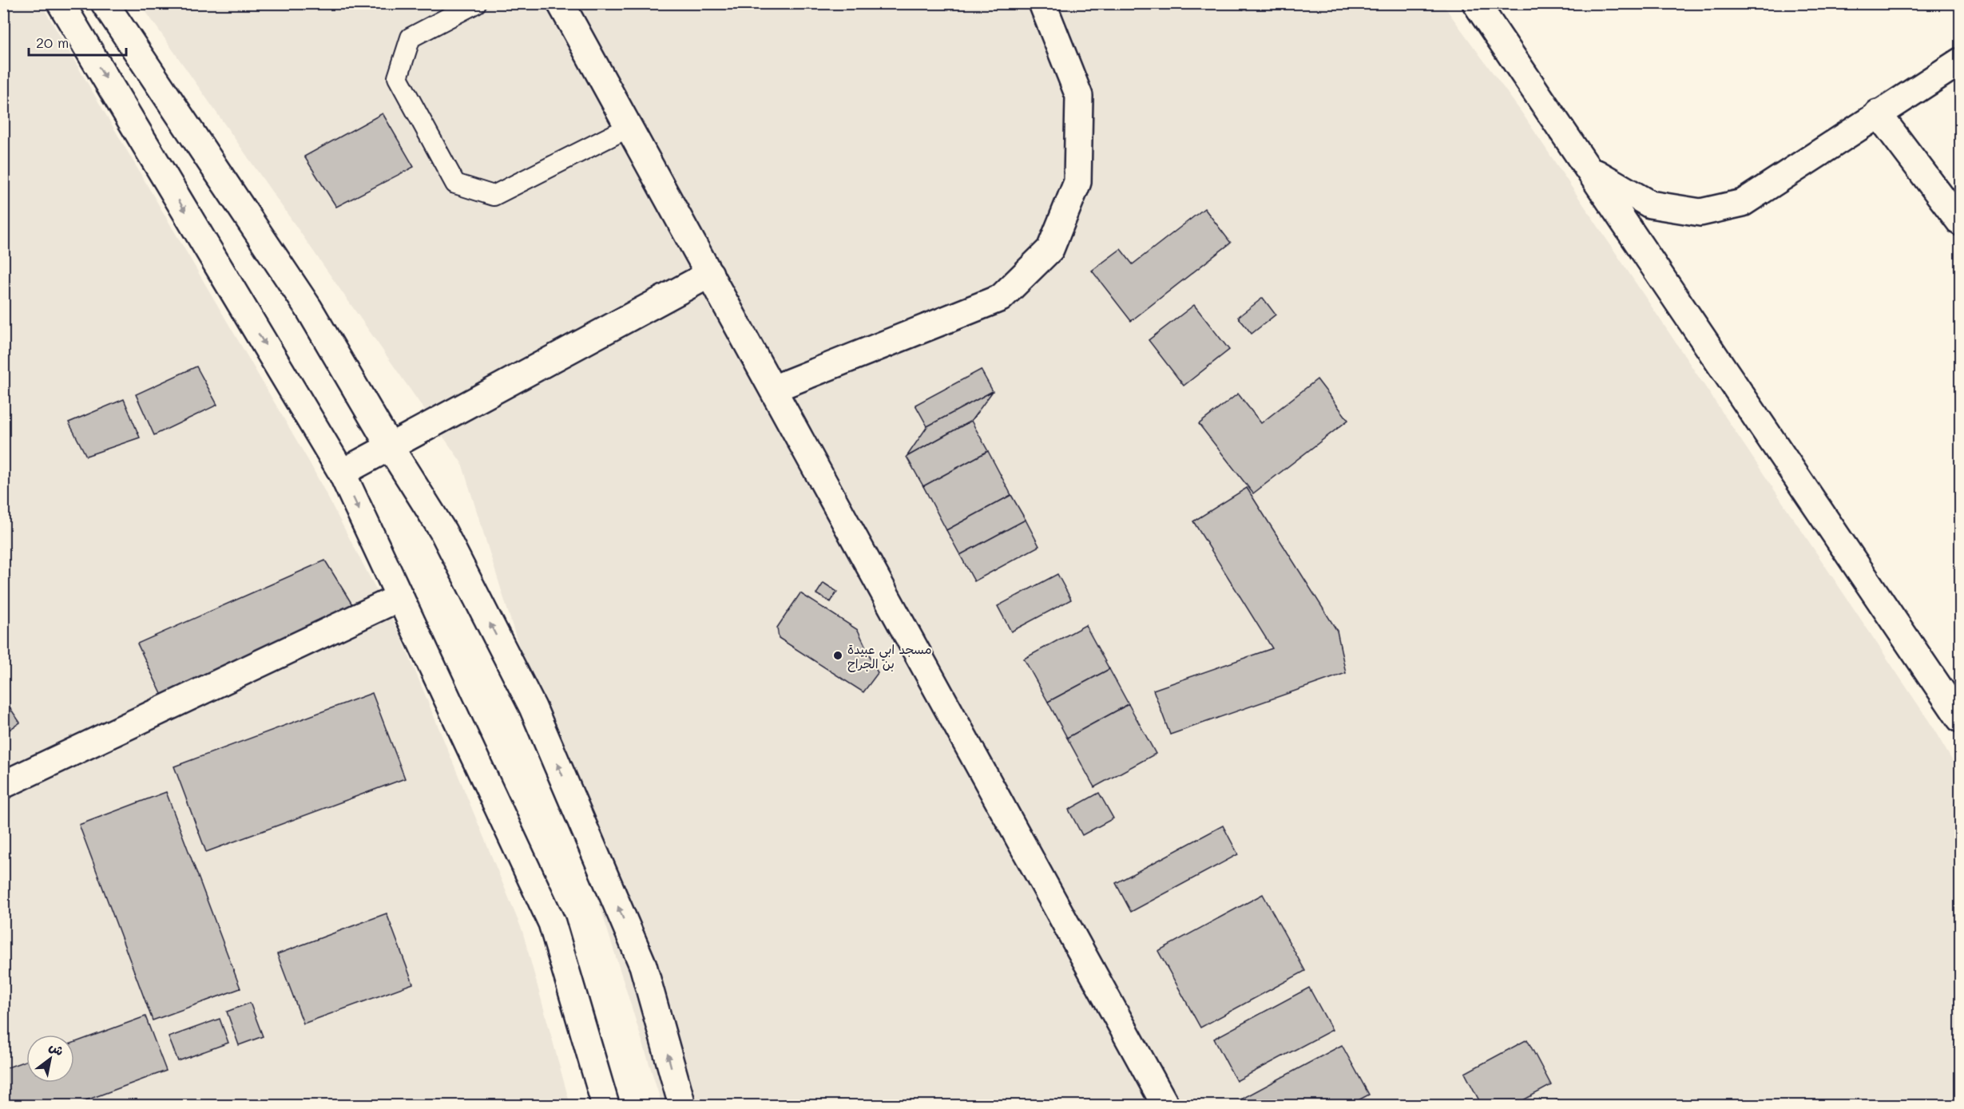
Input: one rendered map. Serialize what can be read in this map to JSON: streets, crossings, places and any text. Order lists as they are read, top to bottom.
{
  "places": ["مسجد ابي عبيدة بن الجراح"],
  "scale_bar": "20 m",
  "north": "top right"
}
